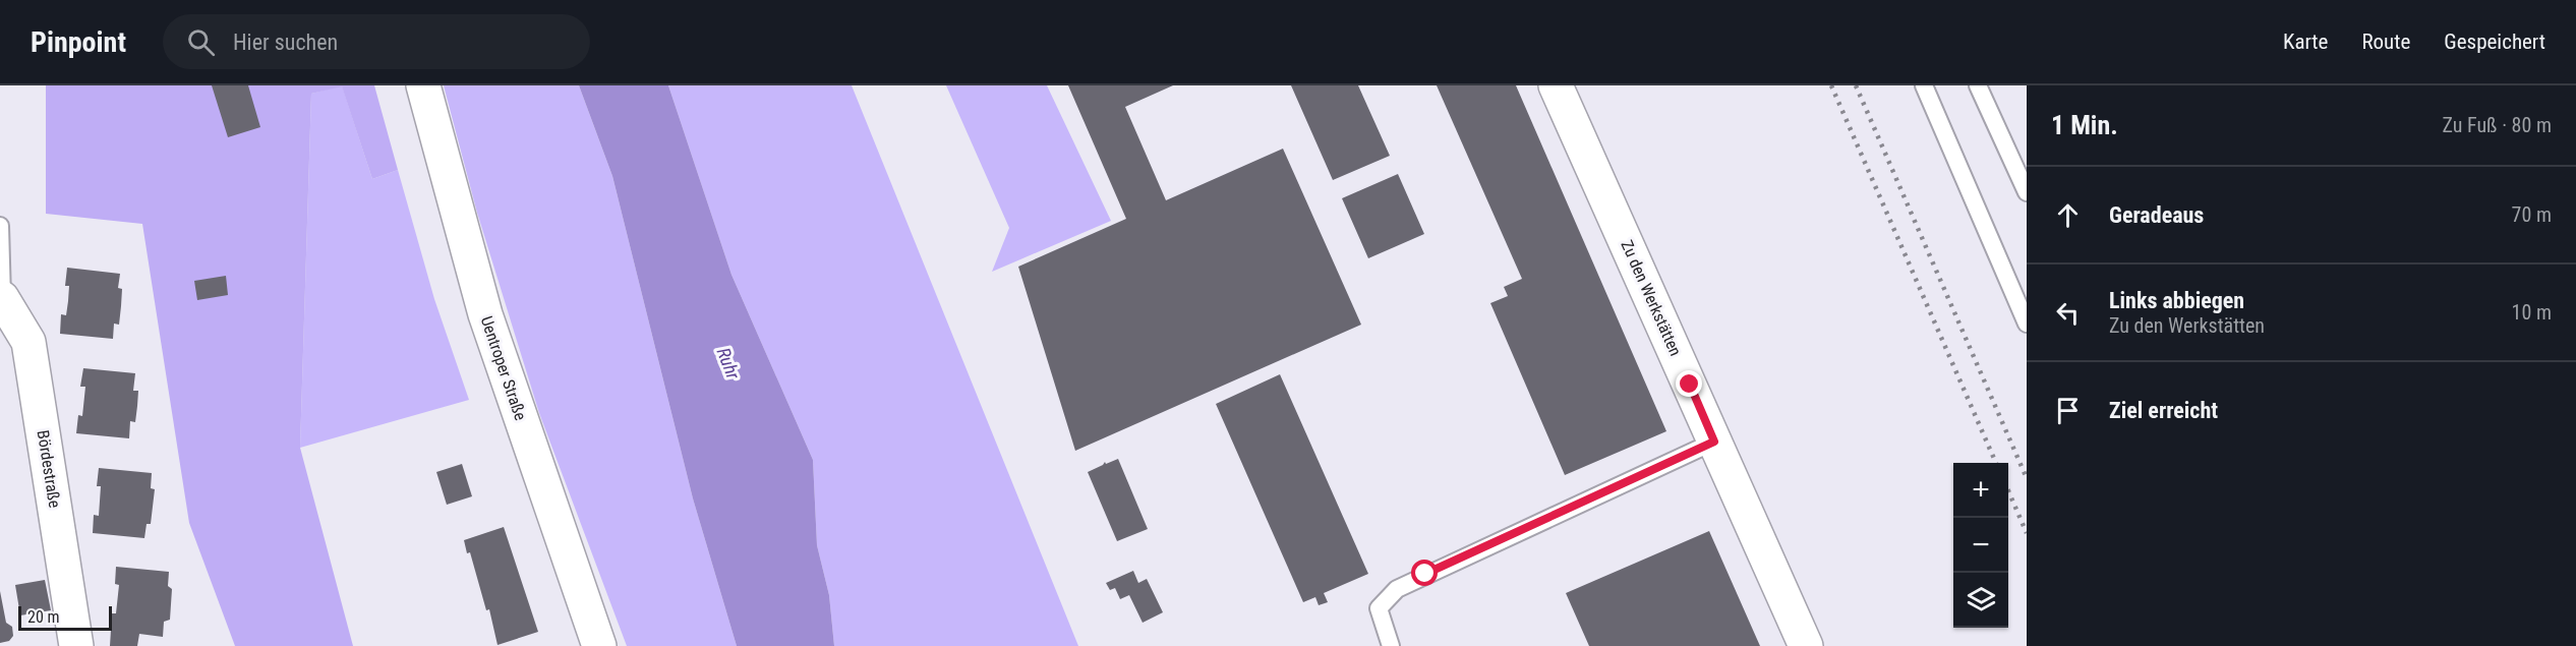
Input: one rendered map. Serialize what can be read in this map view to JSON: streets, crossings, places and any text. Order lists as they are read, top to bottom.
{
  "streets": {
    "street": ["Zu den Werkstätten", "Uentroper Straße", "Bördestraße"]
  },
  "water": ["Ruhr"],
  "scale_bar": "20 m",
  "page": {
    "header": "Pinpoint",
    "search": "Hier suchen",
    "nav": ["Karte", "Route", "Gespeichert"],
    "heading": ["1 Min.", "Zu Fuß · 80 m"],
    "list": [
      ["Geradeaus", "70 m"],
      ["Links abbiegen", "Zu den Werkstätten", "10 m"],
      "Ziel erreicht"
    ],
    "map_buttons": ["+", "−"],
    "scale": "20 m"
  }
}
